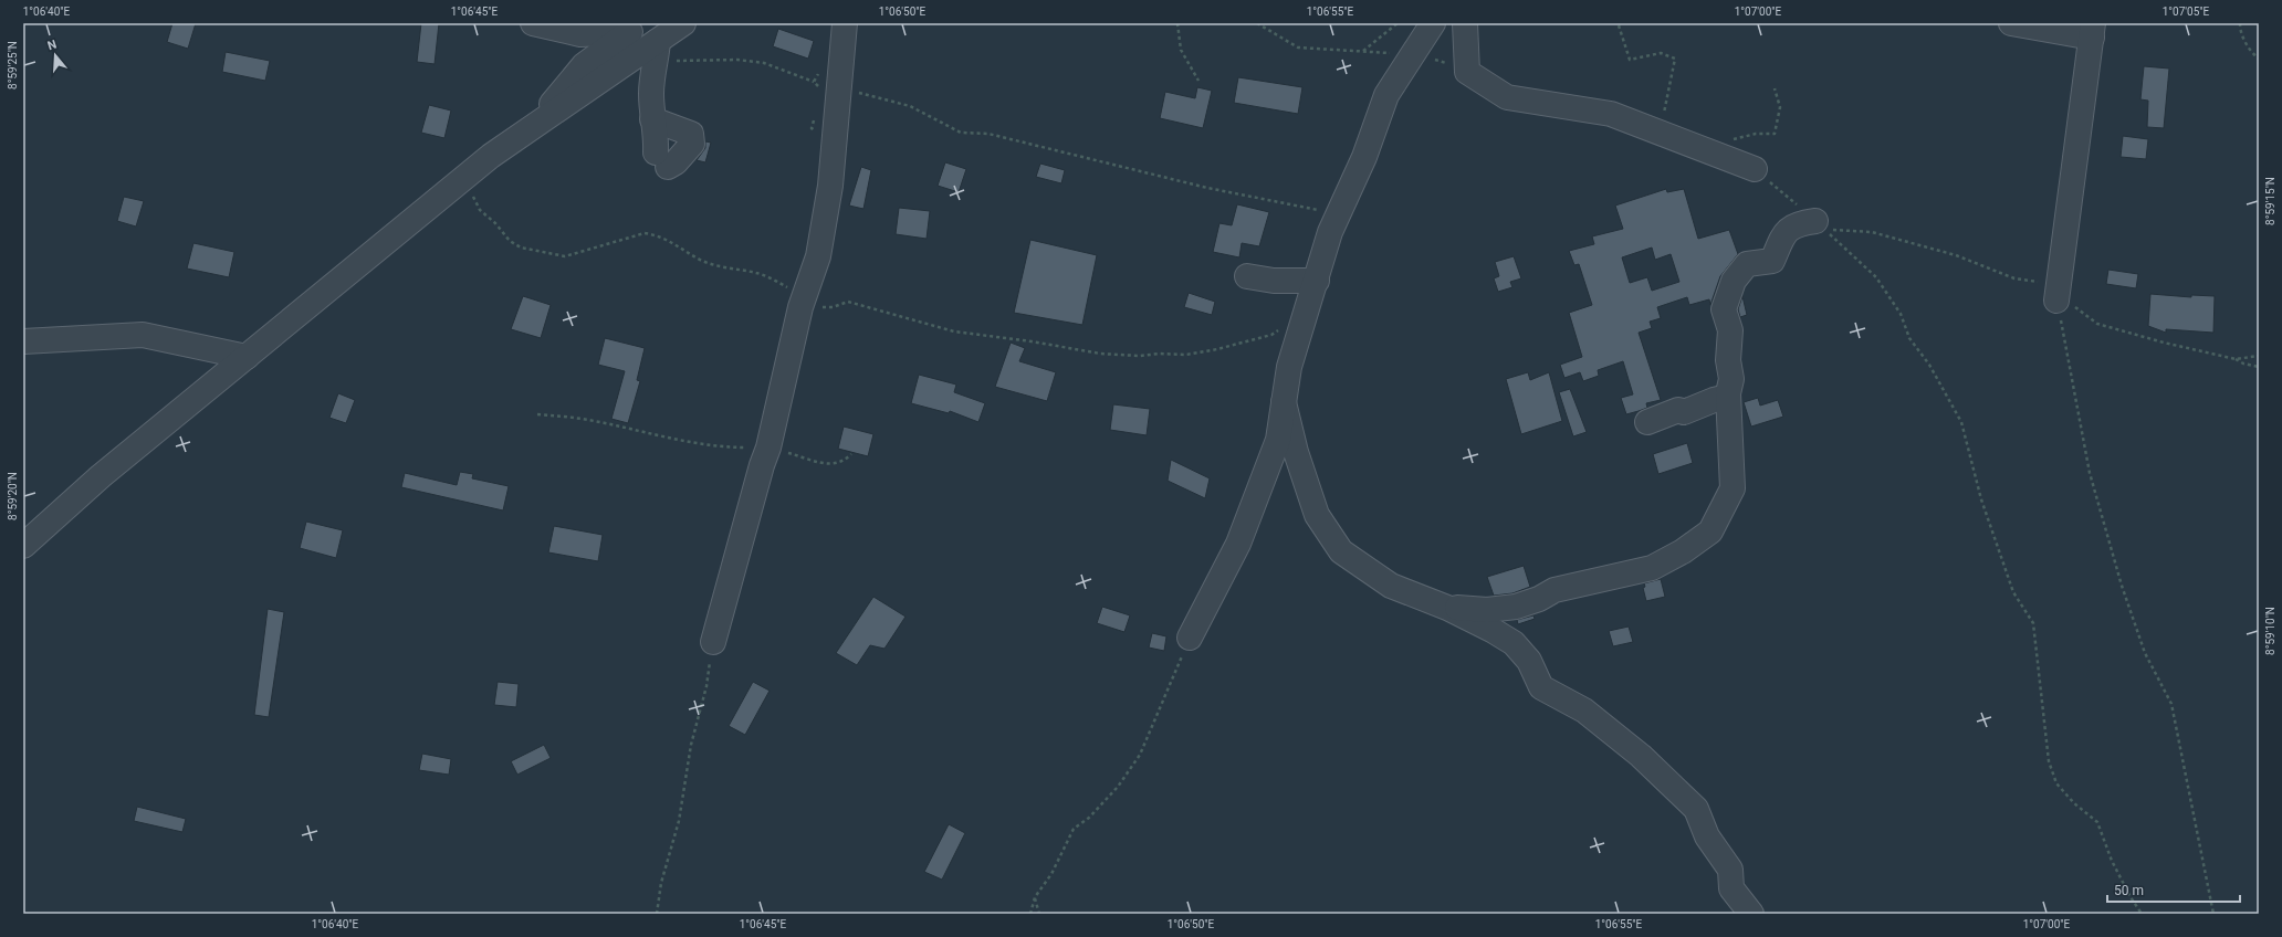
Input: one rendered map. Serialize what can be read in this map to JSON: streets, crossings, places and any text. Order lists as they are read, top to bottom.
{
  "scale_bar": "50 m",
  "north": "top",
  "coordinates": [
    "1°06'40\"E",
    "1°06'45\"E",
    "1°06'50\"E",
    "1°06'55\"E",
    "1°07'00\"E",
    "1°07'05\"E",
    "8°59'25\"N",
    "8°59'15\"N",
    "8°59'20\"N",
    "8°59'10\"N"
  ]
}
